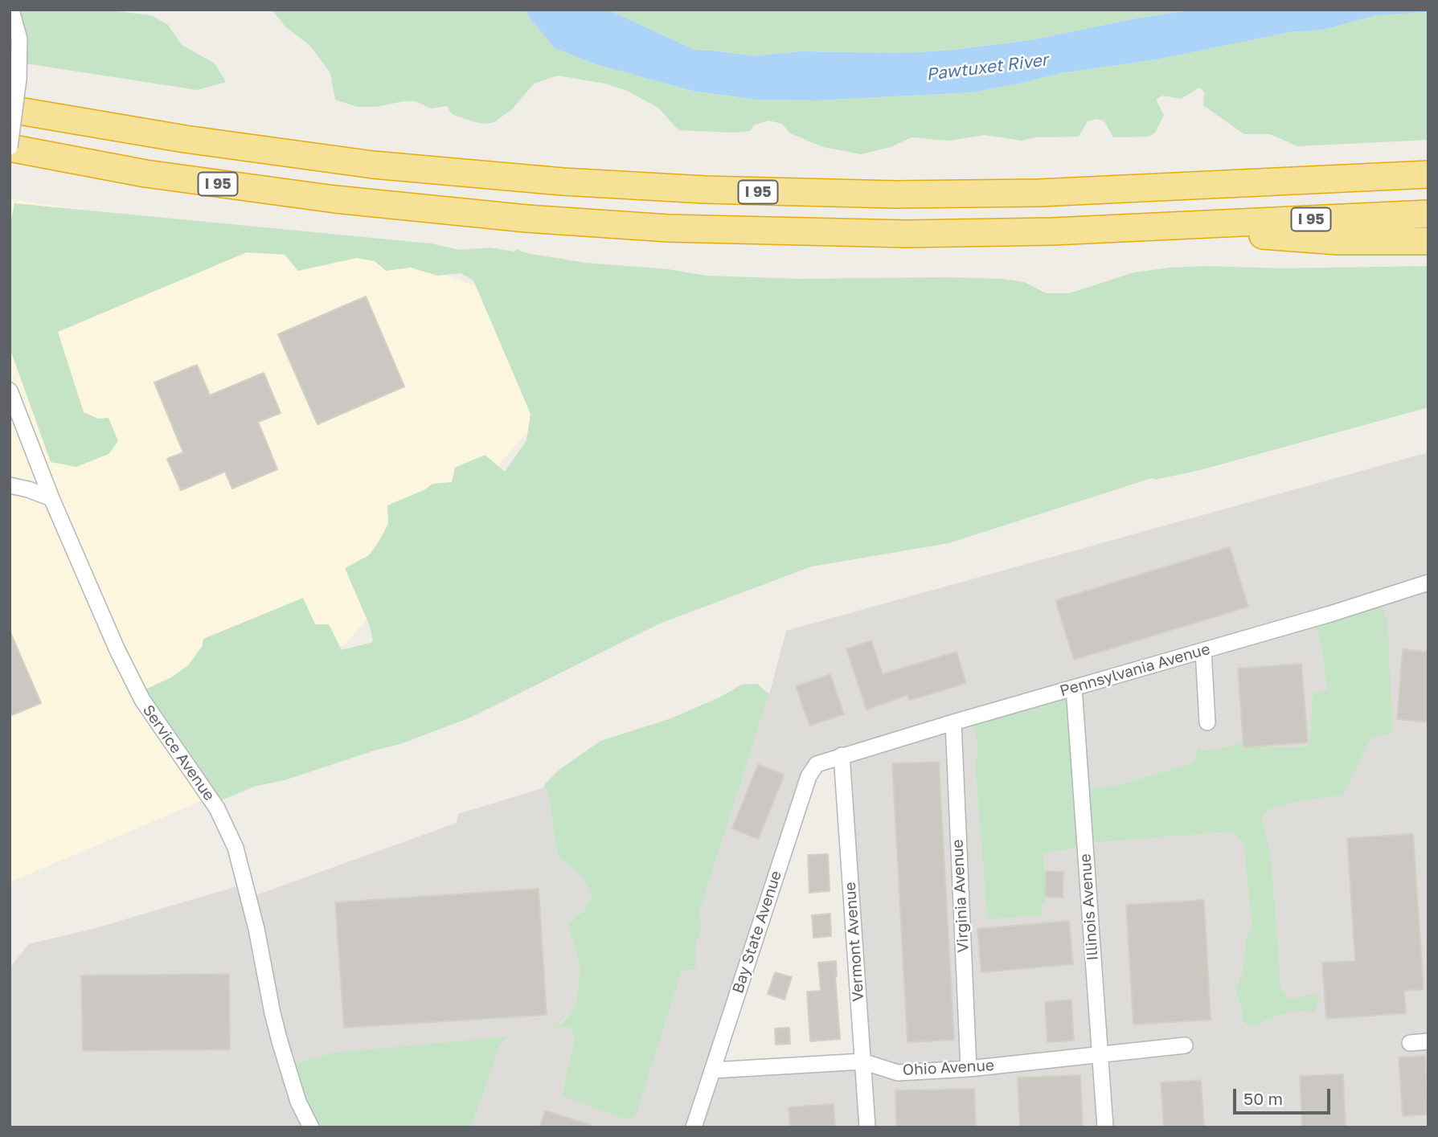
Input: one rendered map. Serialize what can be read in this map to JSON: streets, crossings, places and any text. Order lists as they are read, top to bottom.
{
  "streets": {
    "highway": ["I 95"],
    "street": [
      "Pennsylvania Avenue",
      "Service Avenue",
      "Virginia Avenue",
      "Illinois Avenue",
      "Bay State Avenue",
      "Vermont Avenue",
      "Ohio Avenue"
    ]
  },
  "crossings": [
    ["Pennsylvania Avenue", "Virginia Avenue"],
    ["Pennsylvania Avenue", "Illinois Avenue"],
    ["Pennsylvania Avenue", "Bay State Avenue"],
    ["Pennsylvania Avenue", "Vermont Avenue"],
    ["Virginia Avenue", "Ohio Avenue"],
    ["Illinois Avenue", "Ohio Avenue"],
    ["Bay State Avenue", "Vermont Avenue"],
    ["Bay State Avenue", "Ohio Avenue"],
    ["Vermont Avenue", "Ohio Avenue"]
  ],
  "water": ["Pawtuxet River"],
  "scale_bar": "50 m"
}
